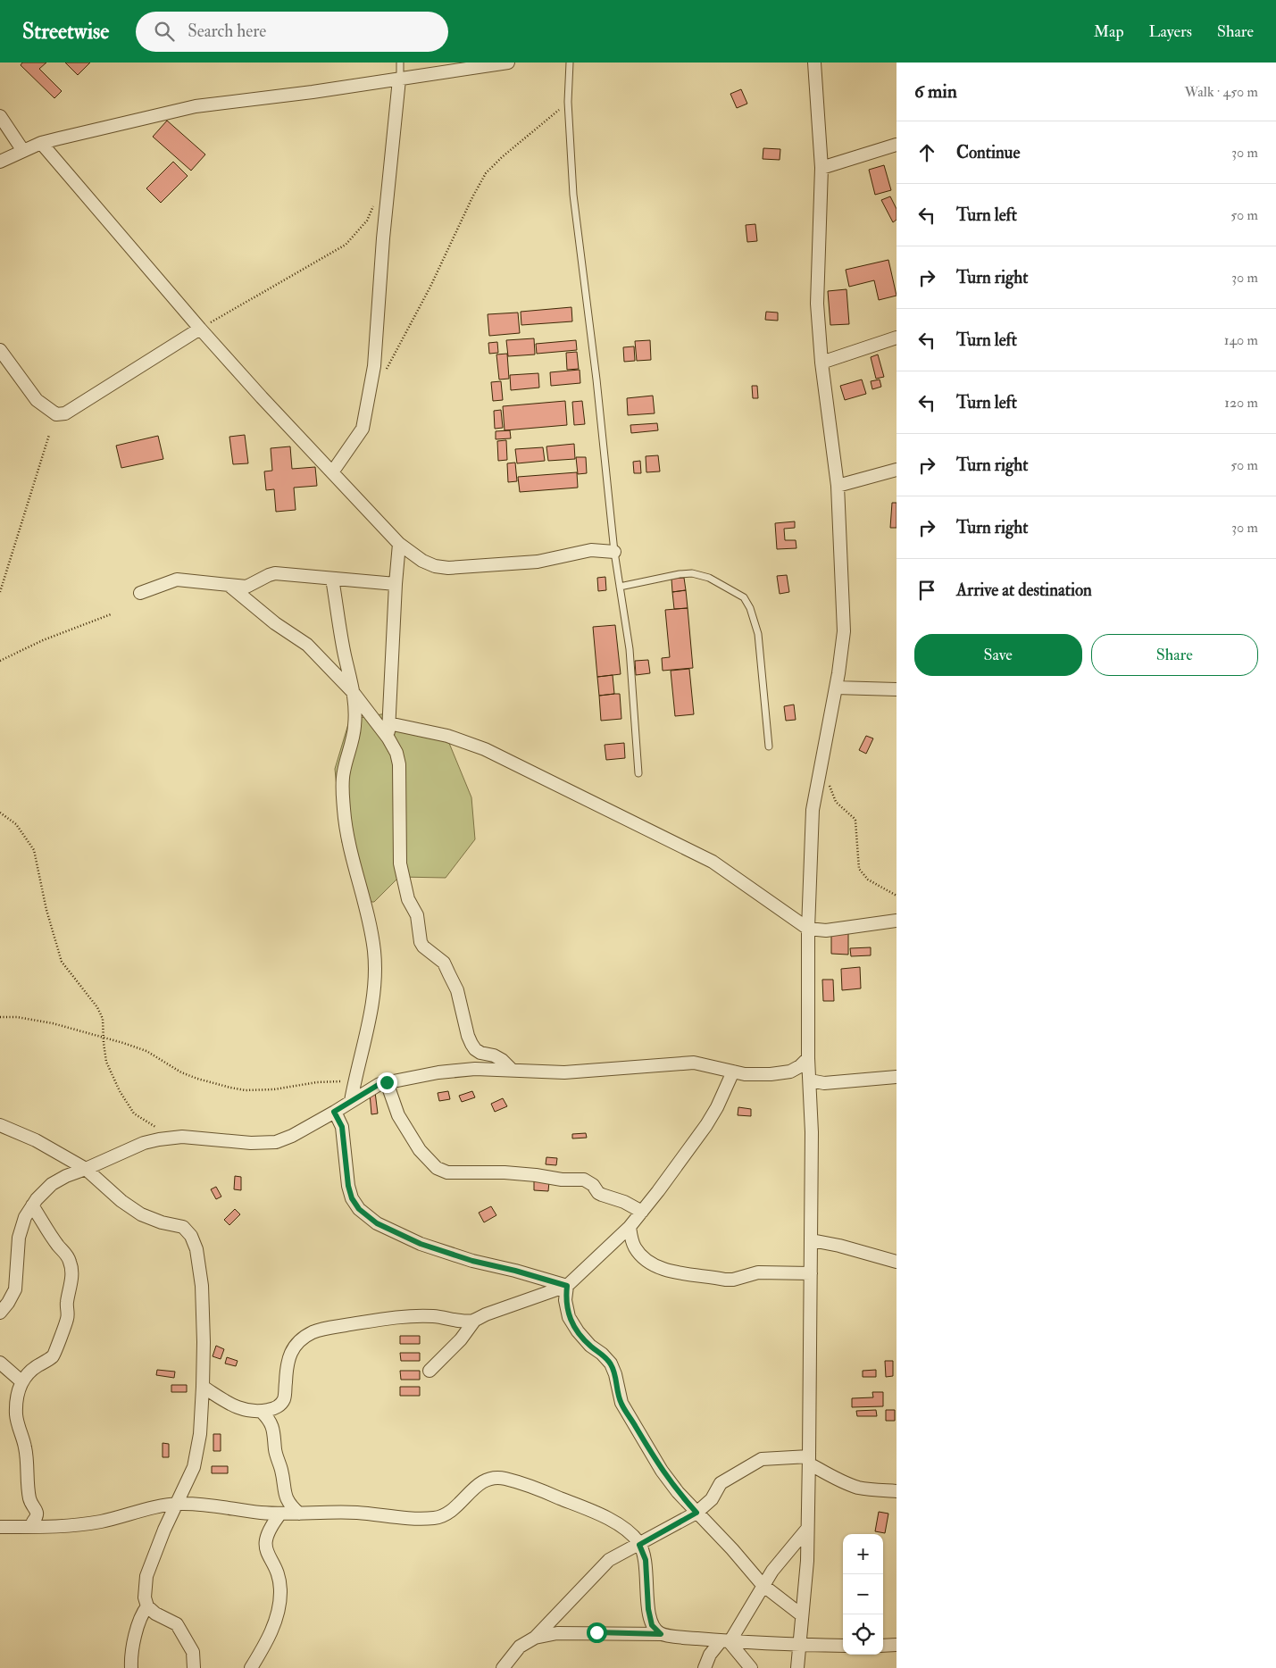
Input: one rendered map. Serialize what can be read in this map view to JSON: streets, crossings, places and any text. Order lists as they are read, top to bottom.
{
  "page": {
    "header": "Streetwise",
    "search": "Search here",
    "nav": ["Map", "Layers", "Share"],
    "heading": ["6 min", "Walk · 450 m"],
    "list": [
      ["Continue", "30 m"],
      ["Turn left", "50 m"],
      ["Turn right", "30 m"],
      ["Turn left", "140 m"],
      ["Turn left", "120 m"],
      ["Turn right", "50 m"],
      ["Turn right", "30 m"],
      "Arrive at destination"
    ],
    "buttons": ["Save", "Share"],
    "map_buttons": ["+", "−"]
  }
}
